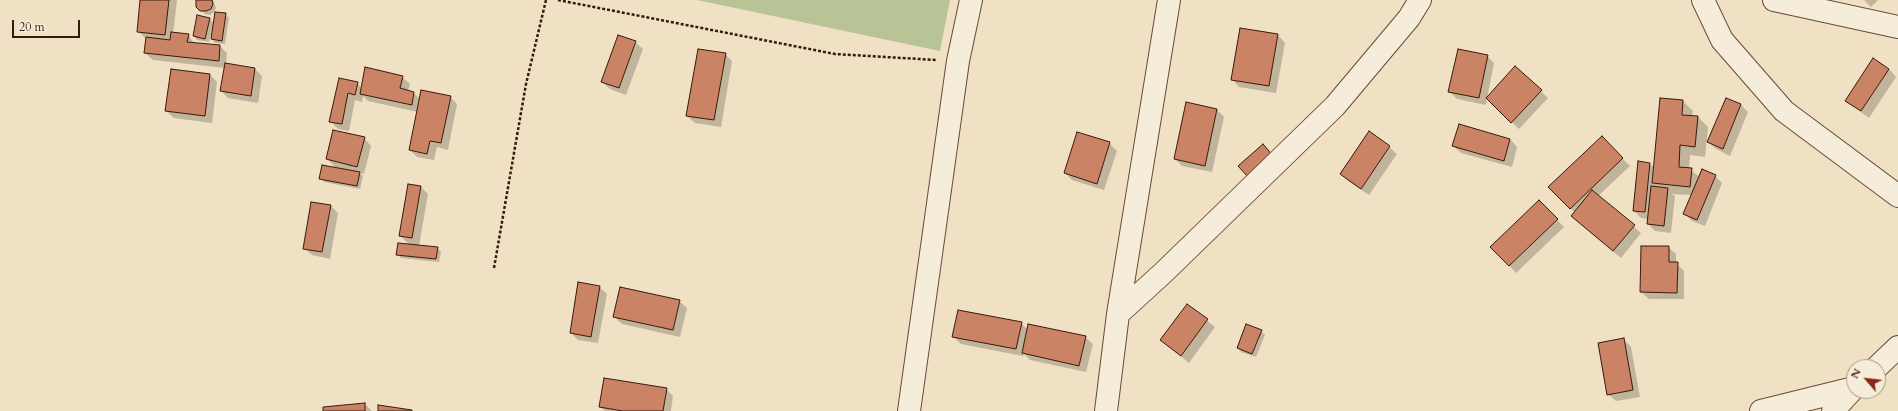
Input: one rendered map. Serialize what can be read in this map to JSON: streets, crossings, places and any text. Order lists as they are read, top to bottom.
{
  "scale_bar": "20 m",
  "north": "top left"
}
